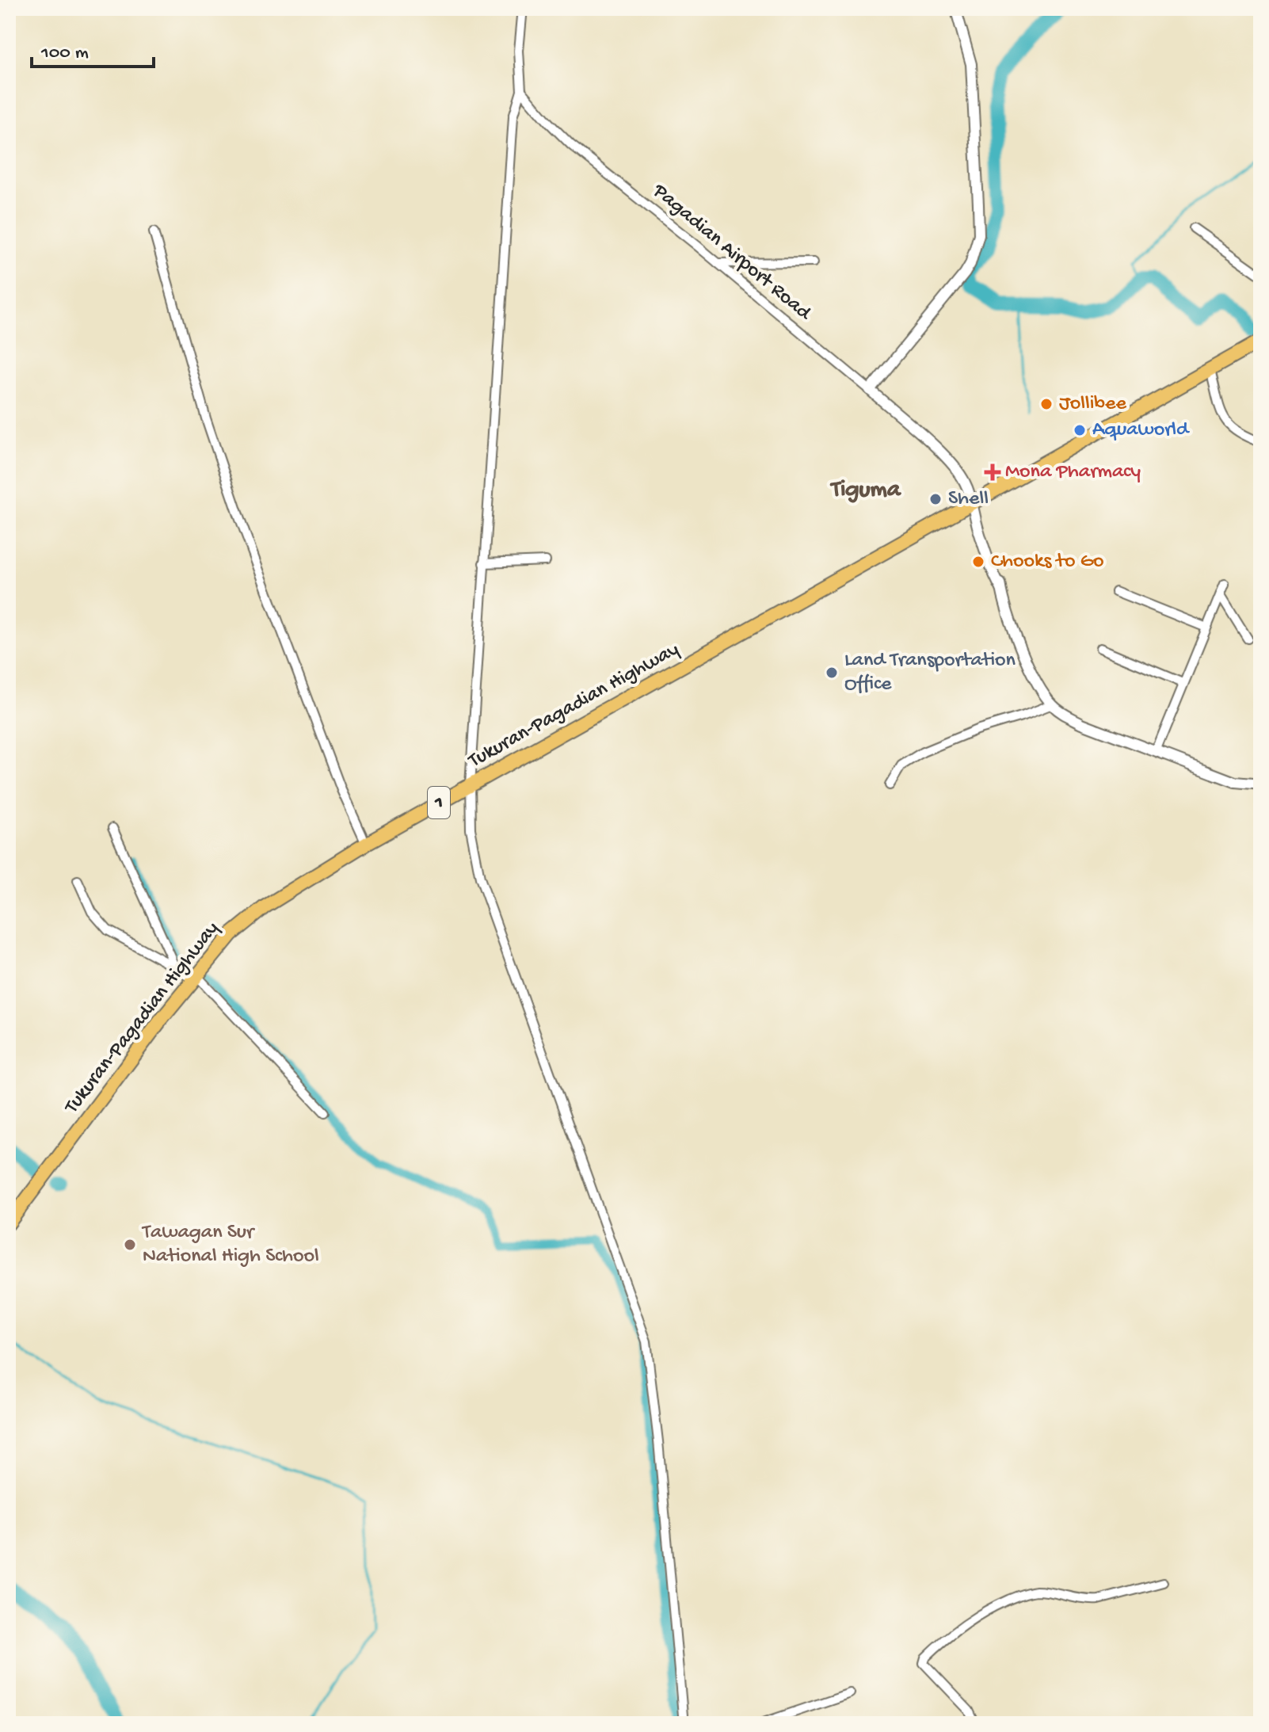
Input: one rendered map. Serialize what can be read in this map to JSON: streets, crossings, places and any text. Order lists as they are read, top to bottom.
{
  "streets": {
    "highway": ["Tukuran-Pagadian Highway", "1"],
    "street": ["Pagadian Airport Road"]
  },
  "crossings": [
    ["Pagadian Airport Road", "Tukuran-Pagadian Highway"]
  ],
  "districts": ["Tiguma"],
  "places": {
    "other": [
      "Jollibee",
      "Aquaworld",
      "Shell",
      "Chooks to Go",
      "Land Transportation Office",
      "Tawagan Sur National High School"
    ],
    "health": ["Mona Pharmacy"]
  },
  "scale_bar": "100 m"
}
